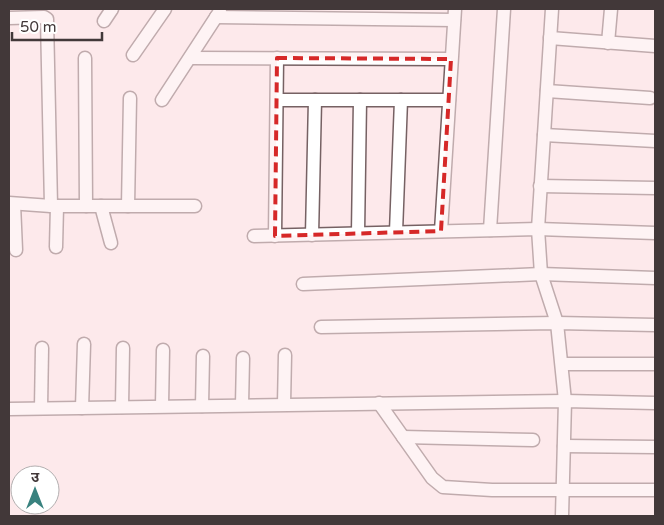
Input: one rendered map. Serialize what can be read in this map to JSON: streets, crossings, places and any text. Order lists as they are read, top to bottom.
{
  "scale_bar": "50 m",
  "north": "top"
}
